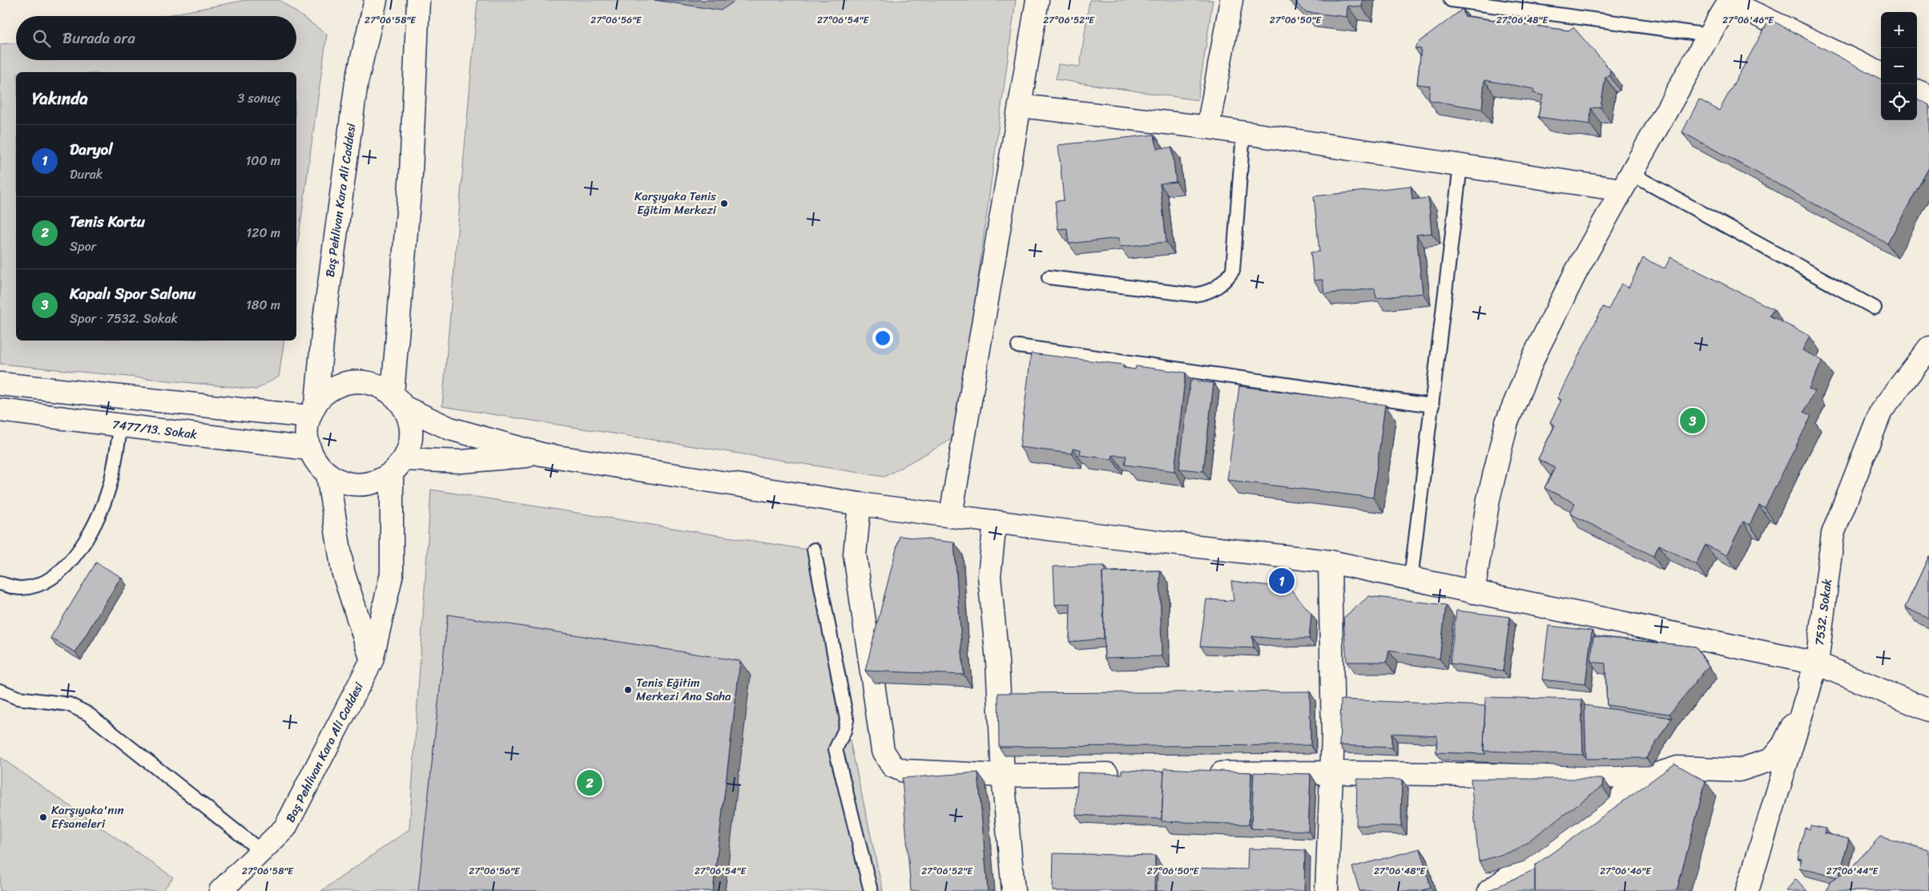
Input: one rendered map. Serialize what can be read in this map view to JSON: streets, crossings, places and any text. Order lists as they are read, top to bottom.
{
  "streets": {
    "street": ["Baş Pehlivan Kara Ali Caddesi", "7477/13. Sokak", "7532. Sokak"]
  },
  "crossings": [
    ["Baş Pehlivan Kara Ali Caddesi", "7477/13. Sokak"]
  ],
  "places": ["Karşıyaka Tenis Eğitim Merkezi", "Tenis Eğitim Merkezi Ana Saha", "Karşıyaka'nın Efsaneleri"],
  "page": {
    "map_buttons": ["+", "−"],
    "search": "Burada ara",
    "heading": ["Yakında", "3 sonuç"],
    "list": [
      {
        "mark": "1",
        "name": "Daryol",
        "note": "Durak",
        "value": "100 m"
      },
      {
        "mark": "2",
        "name": "Tenis Kortu",
        "note": "Spor",
        "value": "120 m"
      },
      {
        "mark": "3",
        "name": "Kapalı Spor Salonu",
        "note": "Spor · 7532. Sokak",
        "value": "180 m"
      }
    ],
    "pins": ["3", "1", "2"]
  },
  "coordinates": [
    "27°06'58\"E",
    "27°06'56\"E",
    "27°06'54\"E",
    "27°06'52\"E",
    "27°06'50\"E",
    "27°06'48\"E",
    "27°06'46\"E",
    "27°06'44\"E"
  ]
}
